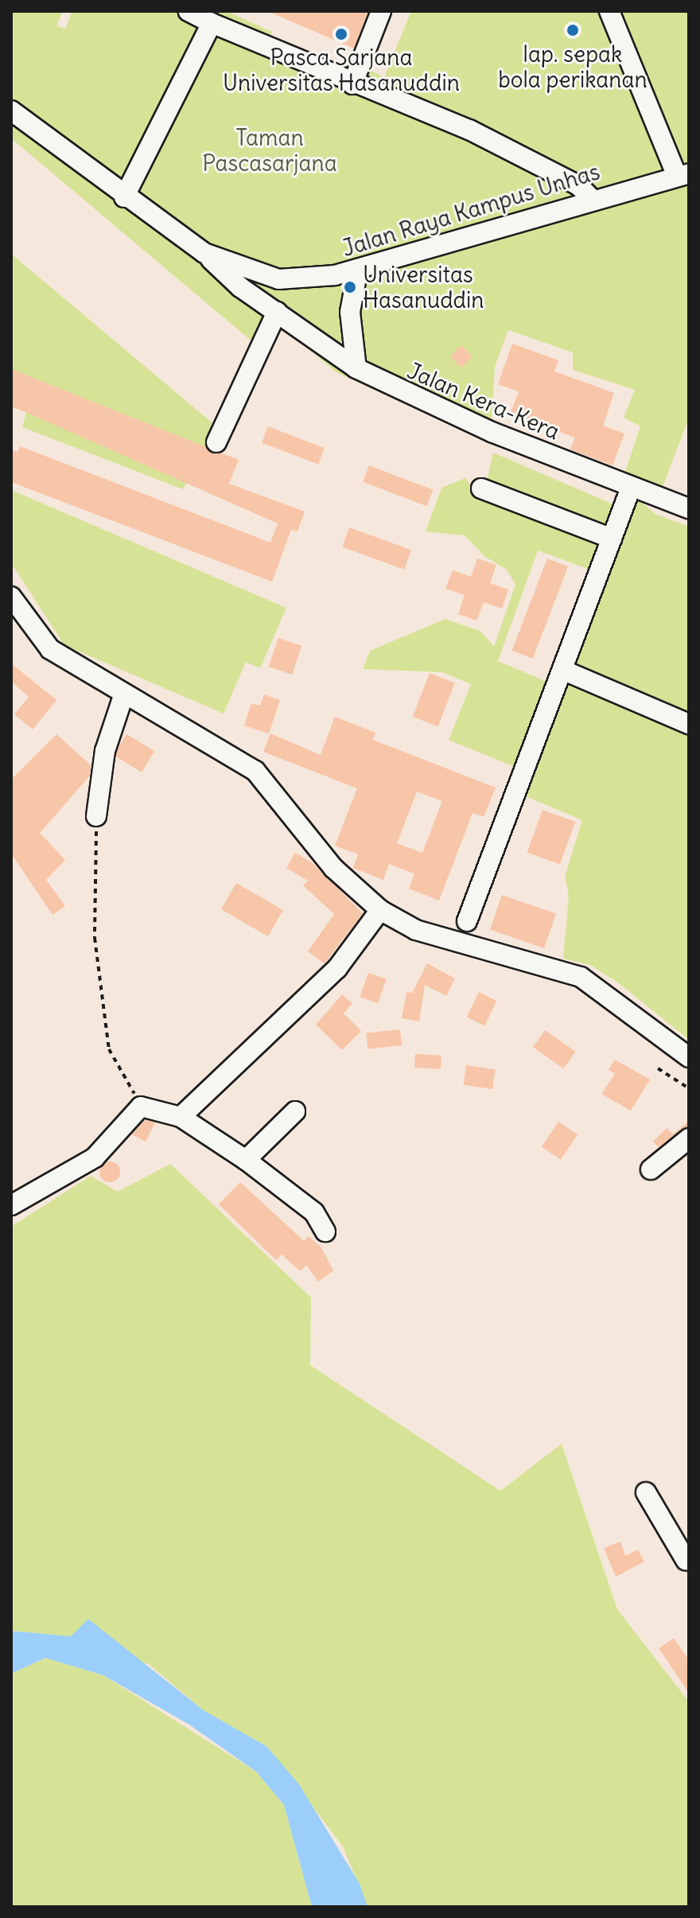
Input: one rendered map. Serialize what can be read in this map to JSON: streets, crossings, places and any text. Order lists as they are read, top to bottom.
{
  "streets": {
    "street": ["Jalan Raya Kampus Unhas", "Jalan Kera-Kera"]
  },
  "crossings": [
    ["Jalan Raya Kampus Unhas", "Jalan Kera-Kera"]
  ],
  "parks": ["Taman Pascasarjana"],
  "places": ["lap. sepak bola perikanan", "Pasca Sarjana Universitas Hasanuddin", "Universitas Hasanuddin"]
}
